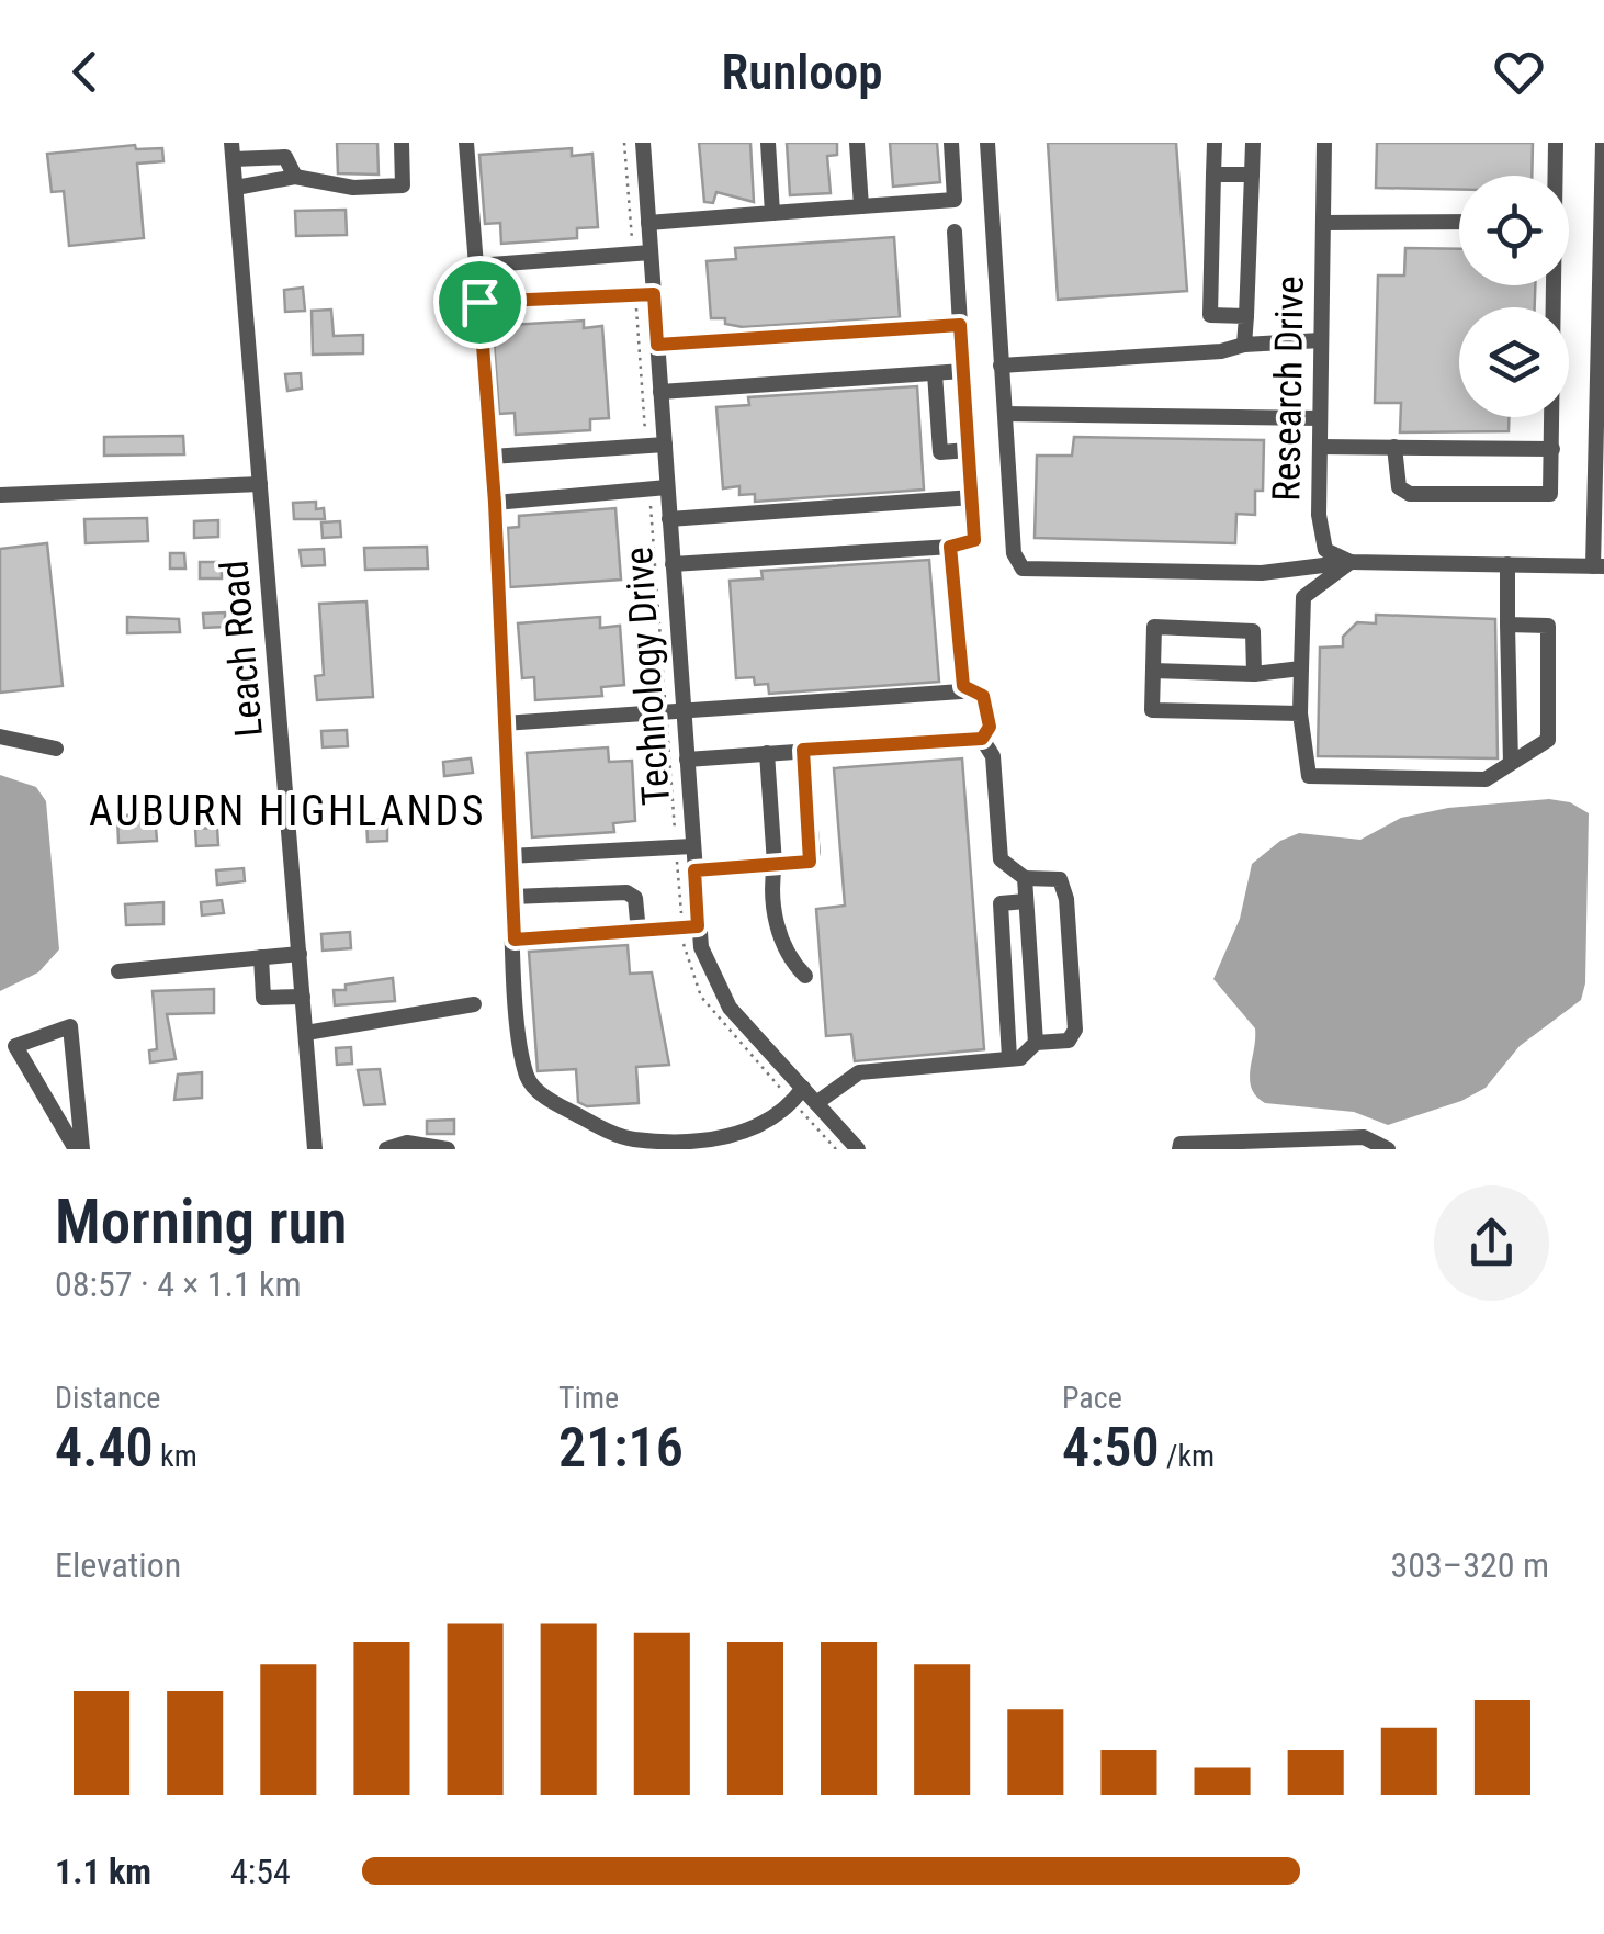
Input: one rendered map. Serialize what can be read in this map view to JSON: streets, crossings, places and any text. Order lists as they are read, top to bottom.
{
  "streets": {
    "street": ["Research Drive", "Leach Road", "Technology Drive"]
  },
  "districts": ["AUBURN HIGHLANDS"],
  "page": {
    "header": "Runloop",
    "heading": ["Morning run", "08:57 · 4 × 1.1 km"],
    "stats": [
      ["Distance", "4.40 km"],
      ["Time", "21:16"],
      ["Pace", "4:50 /km"]
    ],
    "chart": ["Elevation", "303–320 m"],
    "list": [
      {
        "name": "1.1 km",
        "note": "4:54"
      }
    ]
  }
}
